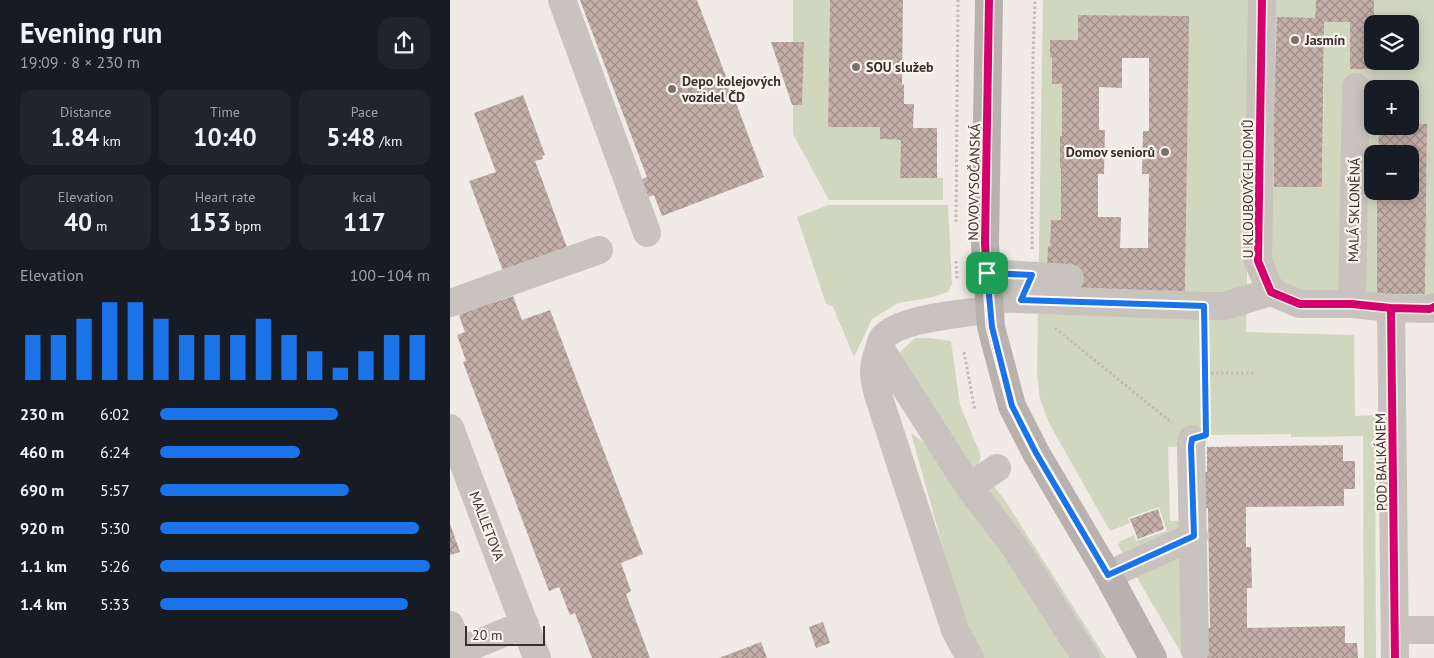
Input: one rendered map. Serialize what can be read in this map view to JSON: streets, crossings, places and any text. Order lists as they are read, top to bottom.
{
  "streets": {
    "main road": ["NOVOVYSOČANSKÁ"],
    "street": [
      "U KLOUBOVÝCH DOMŮ",
      "MALÁ SKLONĚNÁ",
      "POD BALKÁNEM",
      "MALLETOVA"
    ]
  },
  "places": [
    "Jasmín",
    "SOU služeb",
    "Depo kolejových vozidel ČD",
    "Domov seniorů"
  ],
  "scale_bar": "20 m",
  "page": {
    "heading": ["Evening run", "19:09 · 8 × 230 m"],
    "map_buttons": ["+", "−"],
    "stats": [
      ["Distance", "1.84 km"],
      ["Time", "10:40"],
      ["Pace", "5:48 /km"],
      ["Elevation", "40 m"],
      ["Heart rate", "153 bpm"],
      ["kcal", "117"]
    ],
    "chart": ["Elevation", "100–104 m"],
    "list": [
      {
        "name": "230 m",
        "note": "6:02"
      },
      {
        "name": "460 m",
        "note": "6:24"
      },
      {
        "name": "690 m",
        "note": "5:57"
      },
      {
        "name": "920 m",
        "note": "5:30"
      },
      {
        "name": "1.1 km",
        "note": "5:26"
      },
      {
        "name": "1.4 km",
        "note": "5:33"
      }
    ],
    "scale": "20 m"
  }
}
